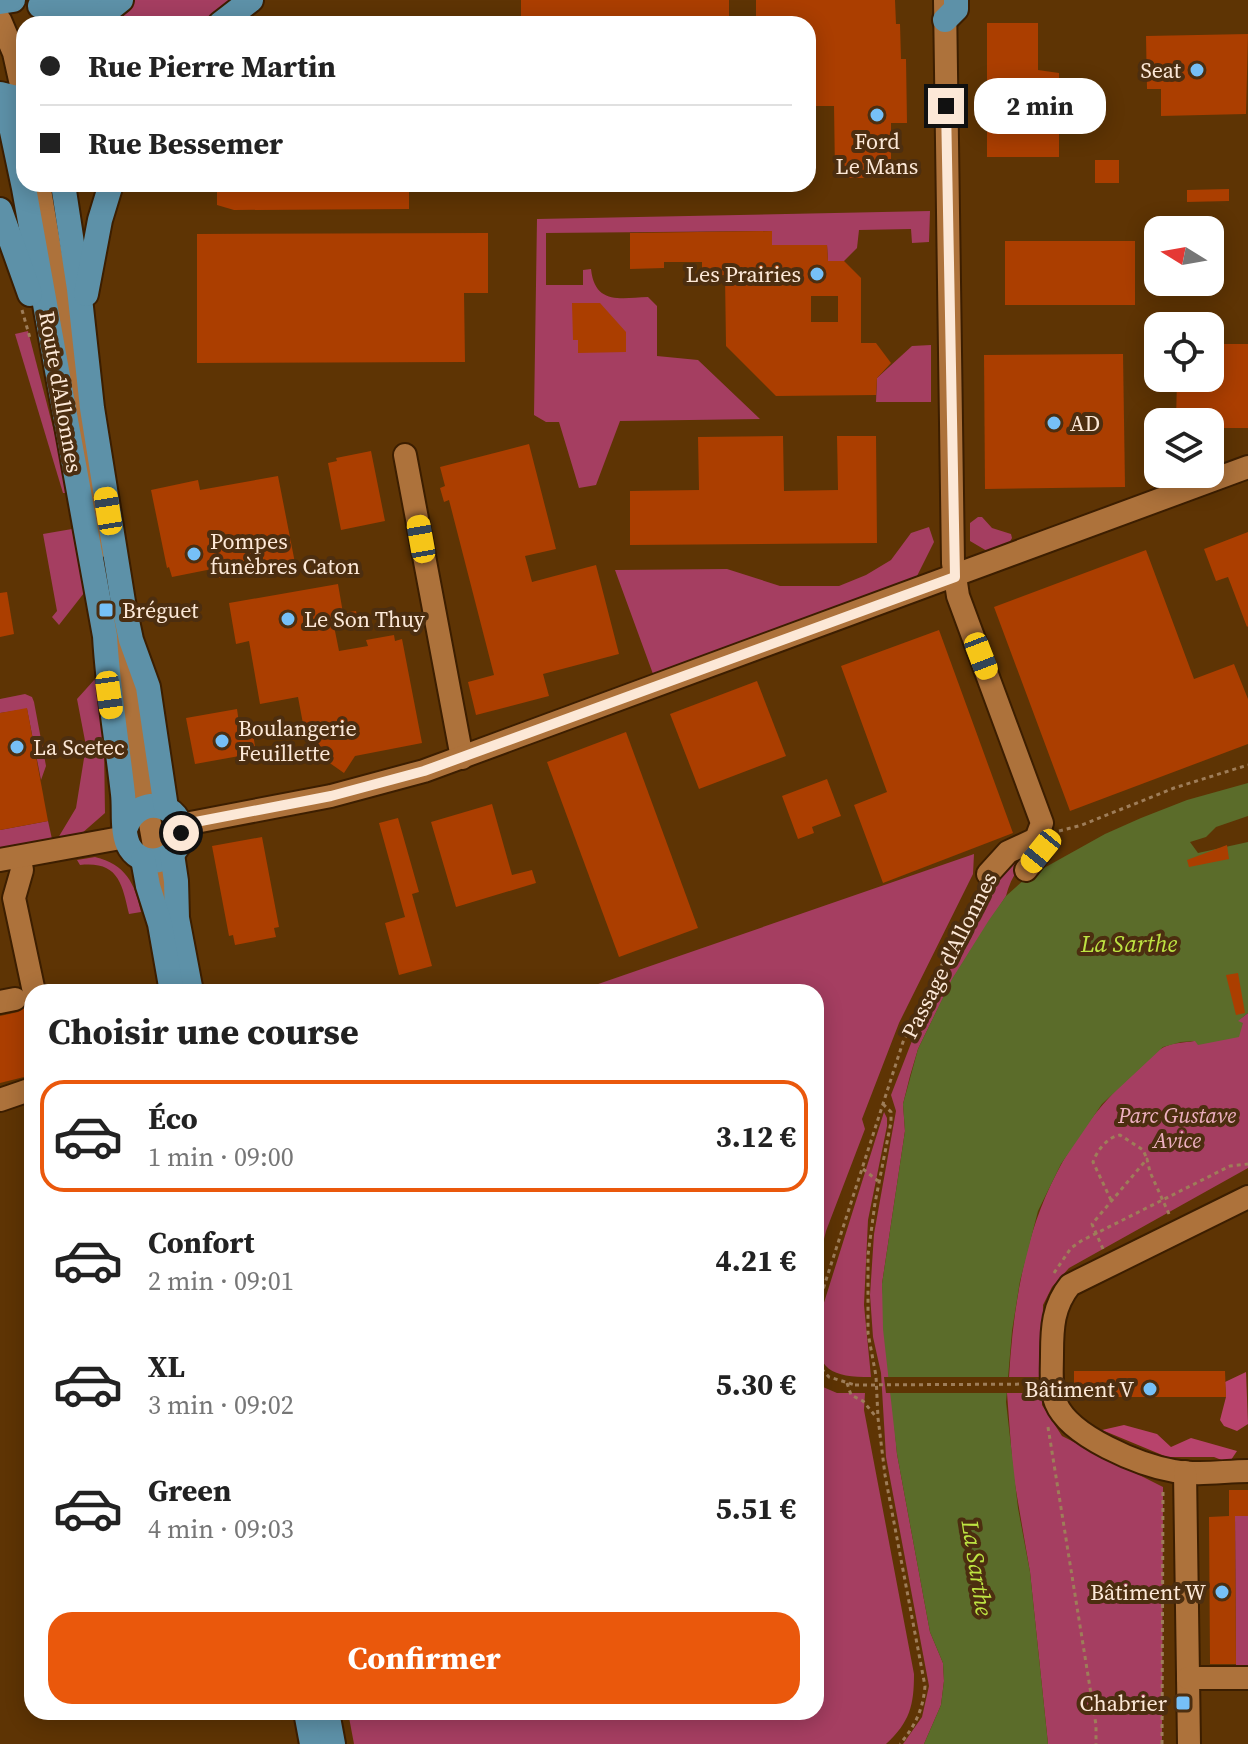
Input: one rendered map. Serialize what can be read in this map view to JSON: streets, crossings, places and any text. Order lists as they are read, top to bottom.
{
  "streets": {
    "main road": ["Route d'Allonnes"],
    "street": ["Passage d'Allonnes"]
  },
  "water": ["La Sarthe"],
  "parks": ["Parc Gustave Avice"],
  "places": {
    "other": [
      "Seat",
      "Ford Le Mans",
      "Les Prairies",
      "AD",
      "Pompes funèbres Caton",
      "Le Son Thuy",
      "Boulangerie Feuillette",
      "La Scetec",
      "Bâtiment V",
      "Bâtiment W"
    ],
    "transit": ["Bréguet", "Chabrier"]
  },
  "north": "left",
  "page": {
    "banner": ["Rue Pierre Martin", "Rue Bessemer"],
    "bubble": "2 min",
    "heading": "Choisir une course",
    "list": [
      {
        "name": "Éco",
        "note": "1 min · 09:00",
        "value": "3.12 €"
      },
      {
        "name": "Confort",
        "note": "2 min · 09:01",
        "value": "4.21 €"
      },
      {
        "name": "XL",
        "note": "3 min · 09:02",
        "value": "5.30 €"
      },
      {
        "name": "Green",
        "note": "4 min · 09:03",
        "value": "5.51 €"
      }
    ],
    "buttons": "Confirmer"
  }
}
